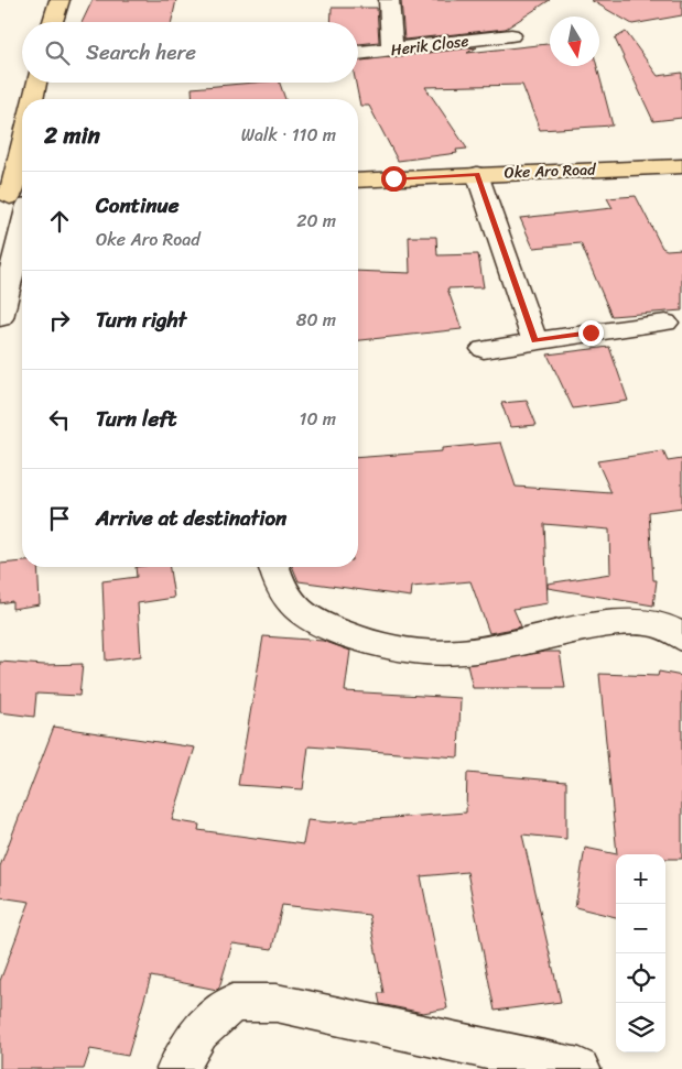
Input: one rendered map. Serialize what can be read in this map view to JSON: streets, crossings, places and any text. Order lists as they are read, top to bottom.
{
  "streets": {
    "main road": ["Oke Aro Road"],
    "street": ["Herik Close"]
  },
  "north": "bottom",
  "page": {
    "search": "Search here",
    "heading": ["2 min", "Walk · 110 m"],
    "list": [
      ["Continue", "Oke Aro Road", "20 m"],
      ["Turn right", "80 m"],
      ["Turn left", "10 m"],
      "Arrive at destination"
    ],
    "map_buttons": ["+", "−"]
  }
}
